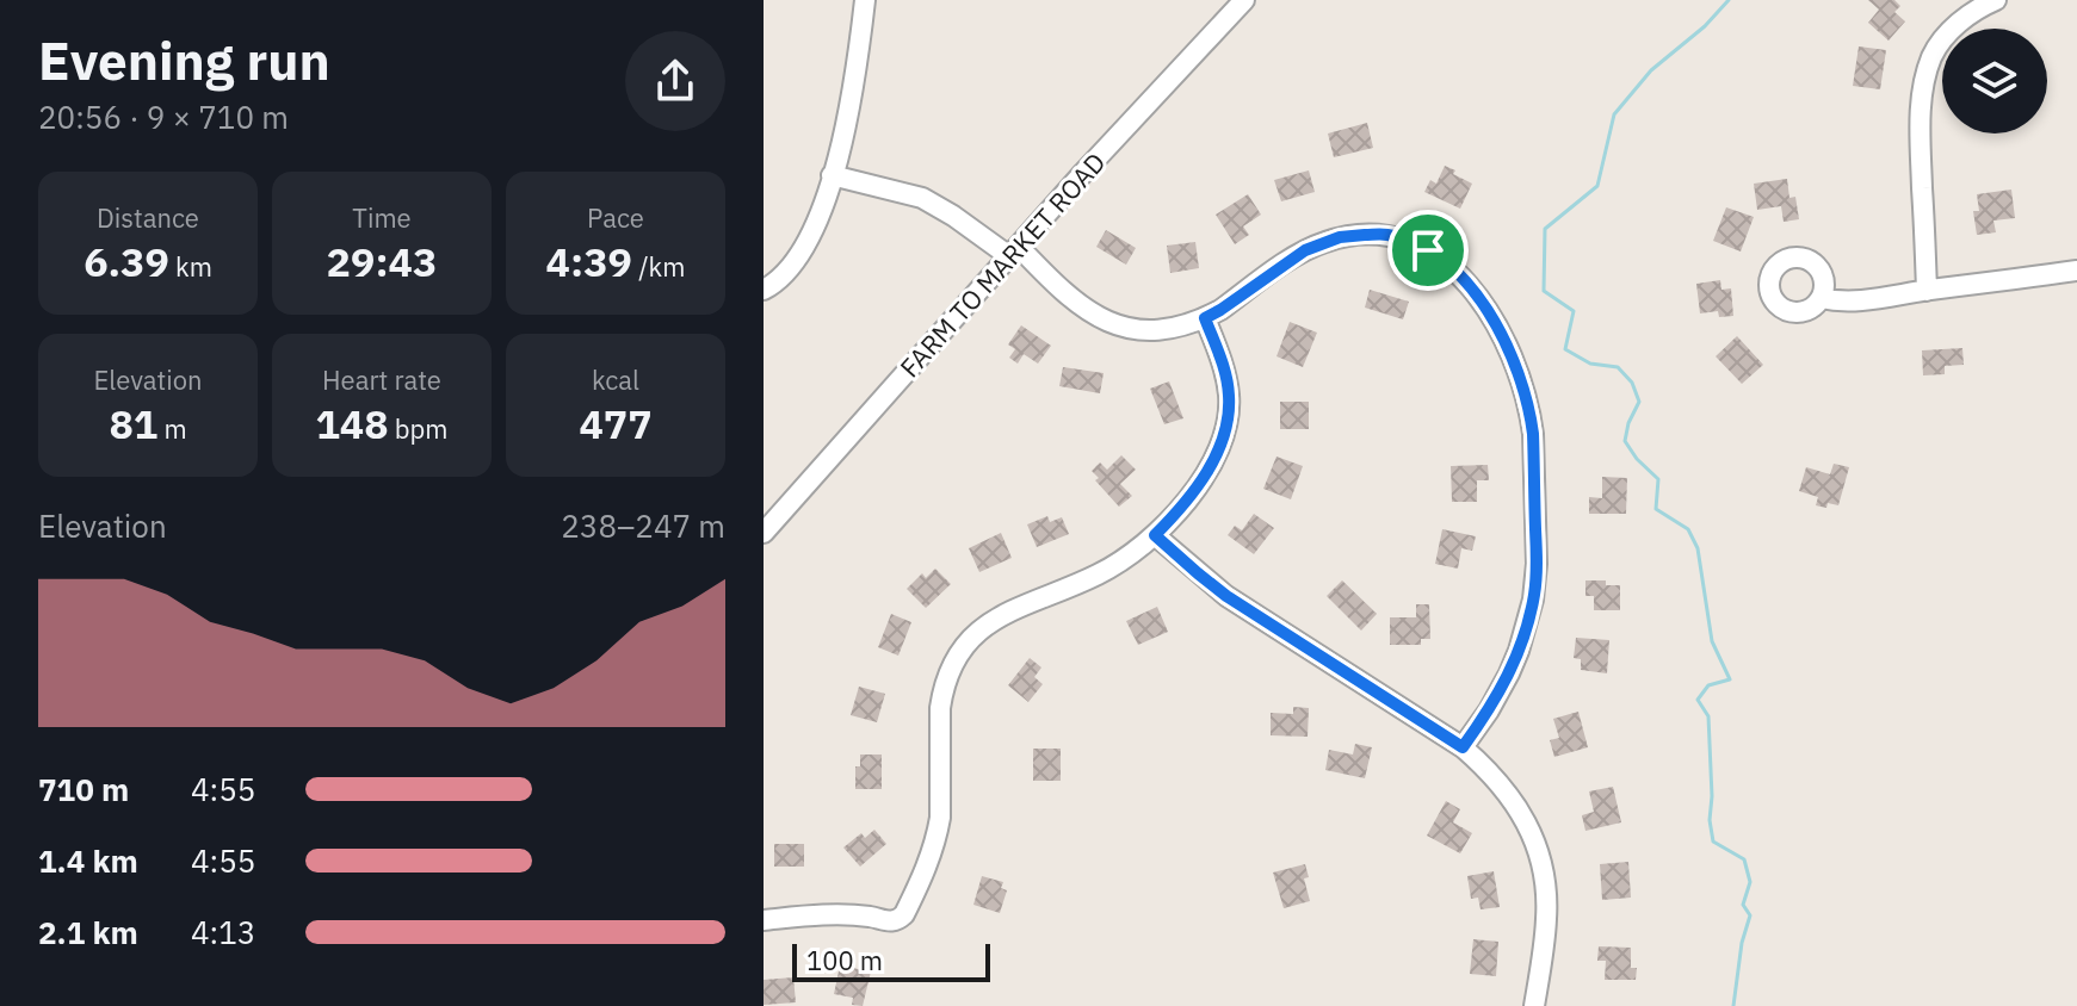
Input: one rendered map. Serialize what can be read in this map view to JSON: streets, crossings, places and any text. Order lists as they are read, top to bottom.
{
  "streets": {
    "street": ["FARM TO MARKET ROAD"]
  },
  "scale_bar": "100 m",
  "page": {
    "heading": ["Evening run", "20:56 · 9 × 710 m"],
    "stats": [
      ["Distance", "6.39 km"],
      ["Time", "29:43"],
      ["Pace", "4:39 /km"],
      ["Elevation", "81 m"],
      ["Heart rate", "148 bpm"],
      ["kcal", "477"]
    ],
    "chart": ["Elevation", "238–247 m"],
    "list": [
      {
        "name": "710 m",
        "note": "4:55"
      },
      {
        "name": "1.4 km",
        "note": "4:55"
      },
      {
        "name": "2.1 km",
        "note": "4:13"
      }
    ],
    "scale": "100 m"
  }
}
